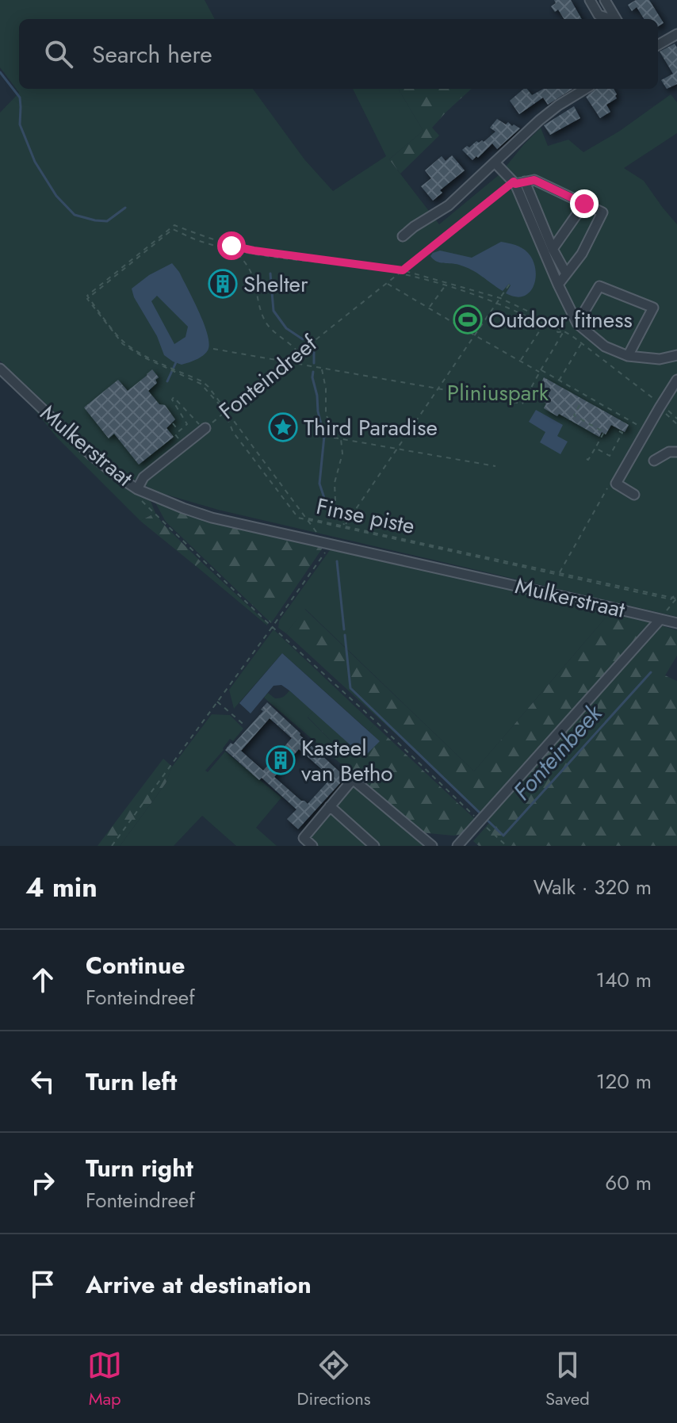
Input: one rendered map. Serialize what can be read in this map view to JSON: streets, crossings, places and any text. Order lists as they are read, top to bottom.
{
  "streets": {
    "street": ["Fonteindreef", "Mulkerstraat"],
    "path": ["Finse piste"]
  },
  "crossings": [
    ["Fonteindreef", "Mulkerstraat"],
    ["Fonteindreef", "Finse piste"]
  ],
  "water": ["Fonteinbeek"],
  "parks": ["Pliniuspark"],
  "places": {
    "building": ["Shelter", "Kasteel van Betho"],
    "sports": ["Outdoor fitness"],
    "place": ["Third Paradise"]
  },
  "page": {
    "search": "Search here",
    "heading": ["4 min", "Walk · 320 m"],
    "list": [
      ["Continue", "Fonteindreef", "140 m"],
      ["Turn left", "120 m"],
      ["Turn right", "Fonteindreef", "60 m"],
      "Arrive at destination"
    ],
    "nav": ["Map", "Directions", "Saved"]
  }
}
